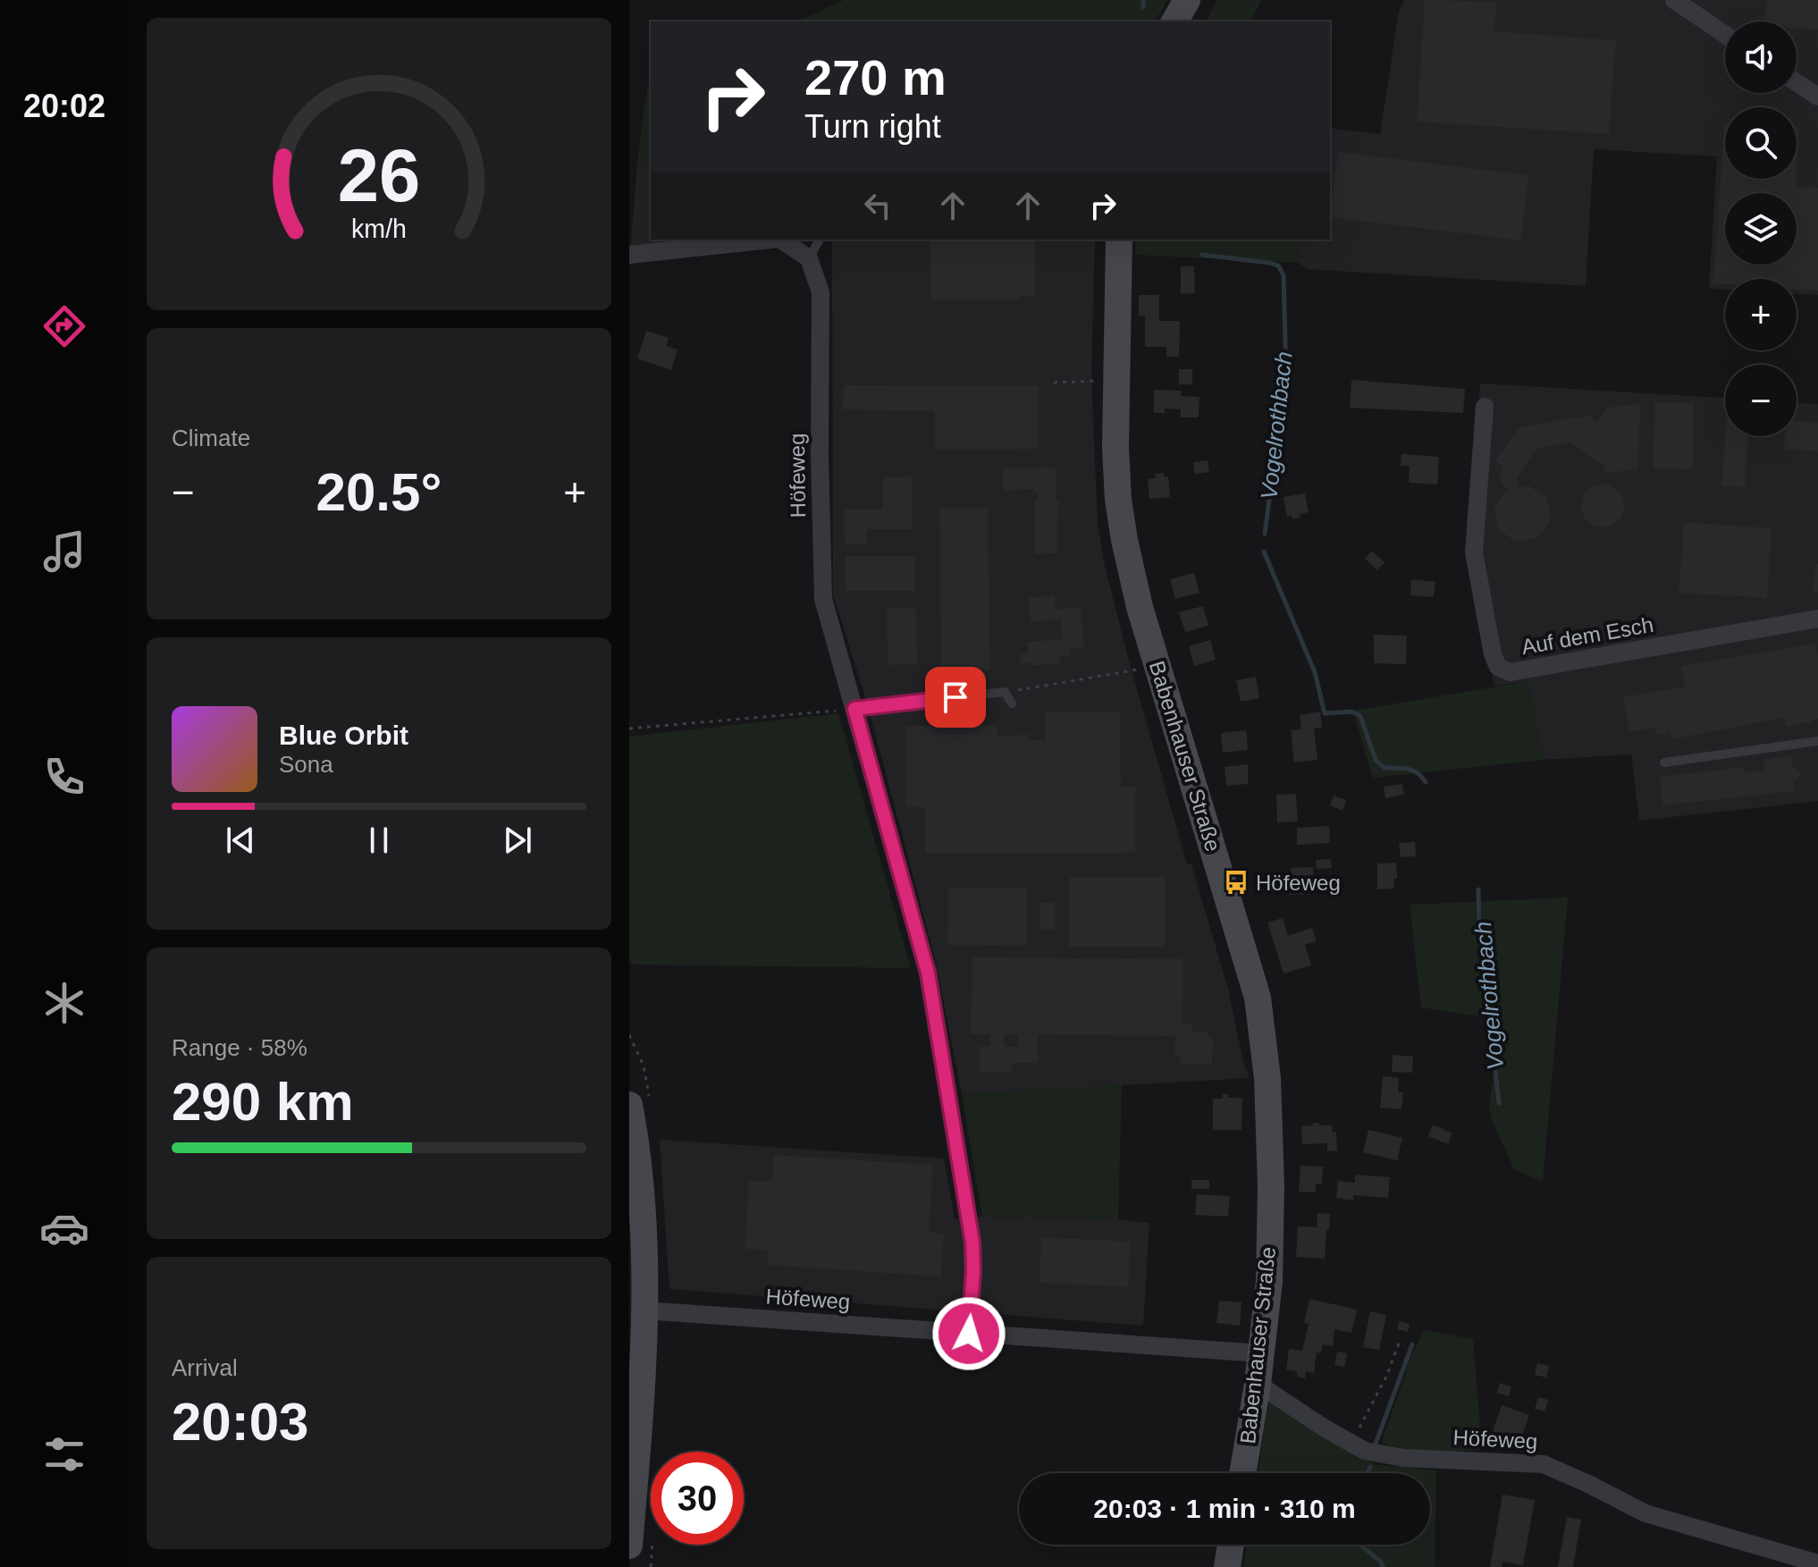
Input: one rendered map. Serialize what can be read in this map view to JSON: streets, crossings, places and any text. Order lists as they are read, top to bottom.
{
  "streets": {
    "main road": ["Babenhauser Straße"],
    "street": ["Höfeweg", "Auf dem Esch"]
  },
  "crossings": [
    ["Höfeweg", "Babenhauser Straße"]
  ],
  "water": ["Vogelrothbach"],
  "places": {
    "bus stop": ["Höfeweg"]
  },
  "page": {
    "tabs": "20:02",
    "map_buttons": ["+", "−"],
    "turn": ["270 m", "Turn right"],
    "tile": [
      "Climate",
      ["Range · 58%", "290 km"],
      ["Arrival", "20:03"]
    ],
    "heat": ["−", "20.5°", "+"],
    "song": ["Blue Orbit", "Sona"],
    "limit": "30",
    "trip": "20:03 · 1 min · 310 m",
    "gauge": ["26", "km/h"]
  }
}
